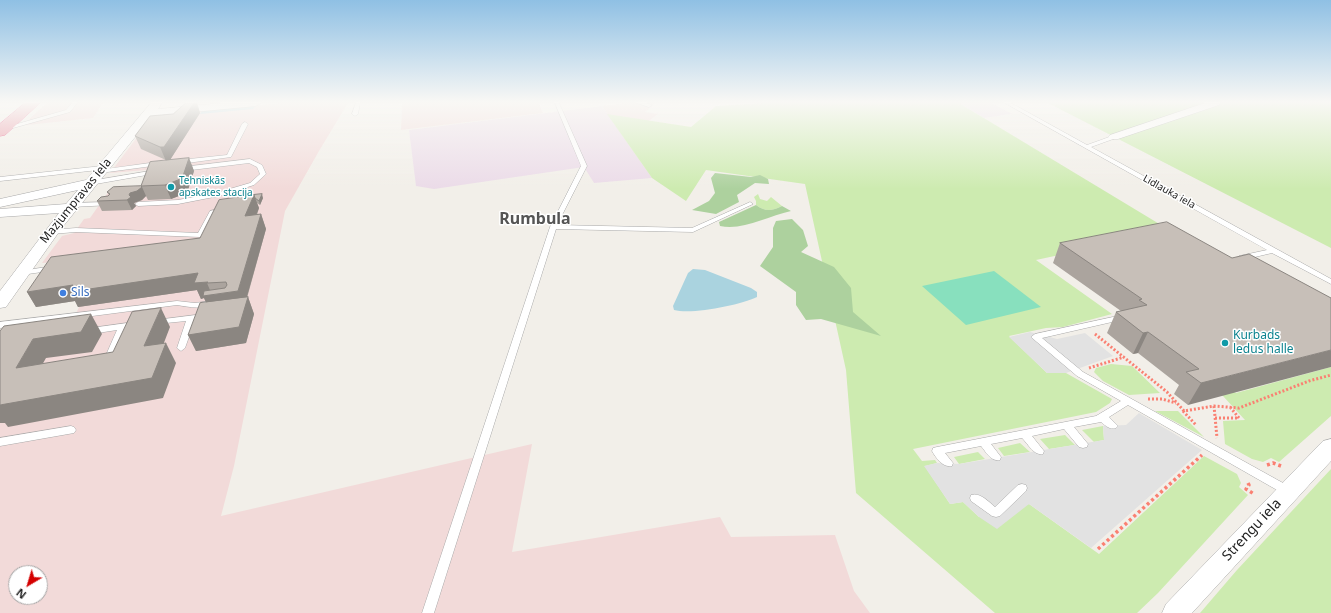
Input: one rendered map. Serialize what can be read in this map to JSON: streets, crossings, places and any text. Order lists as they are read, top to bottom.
{
  "streets": {
    "street": ["Mazjumpravas iela", "Strengu iela"],
    "lane": ["Lidlauka iela"]
  },
  "districts": ["Rumbula"],
  "places": ["Tehniskās apskates stacija", "Sils", "Kurbads ledus halle"],
  "north": "bottom left"
}
